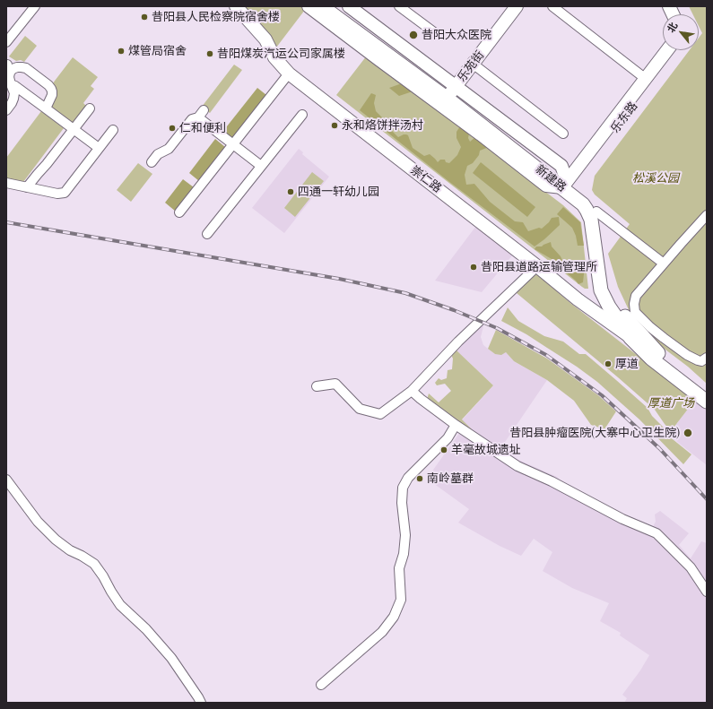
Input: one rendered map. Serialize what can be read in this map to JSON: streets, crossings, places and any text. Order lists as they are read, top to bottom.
{
  "streets": {
    "main road": [
      "乐苑街",
      "乐东路",
      "新建路",
      "崇仁路"
    ]
  },
  "crossings": [
    ["乐苑街", "新建路"],
    ["乐东路", "新建路"],
    ["新建路", "崇仁路"]
  ],
  "parks": ["松溪公园", "厚道广场"],
  "places": [
    "昔阳县人民检察院宿舍楼",
    "昔阳大众医院",
    "煤管局宿舍",
    "昔阳煤炭汽运公司家属楼",
    "永和烙饼拌汤村",
    "仁和便利",
    "四通一轩幼儿园",
    "昔阳县道路运输管理所",
    "厚道",
    "昔阳县肿瘤医院(大寨中心卫生院)",
    "羊毫故城遗址",
    "南岭墓群"
  ],
  "north": "top left"
}
